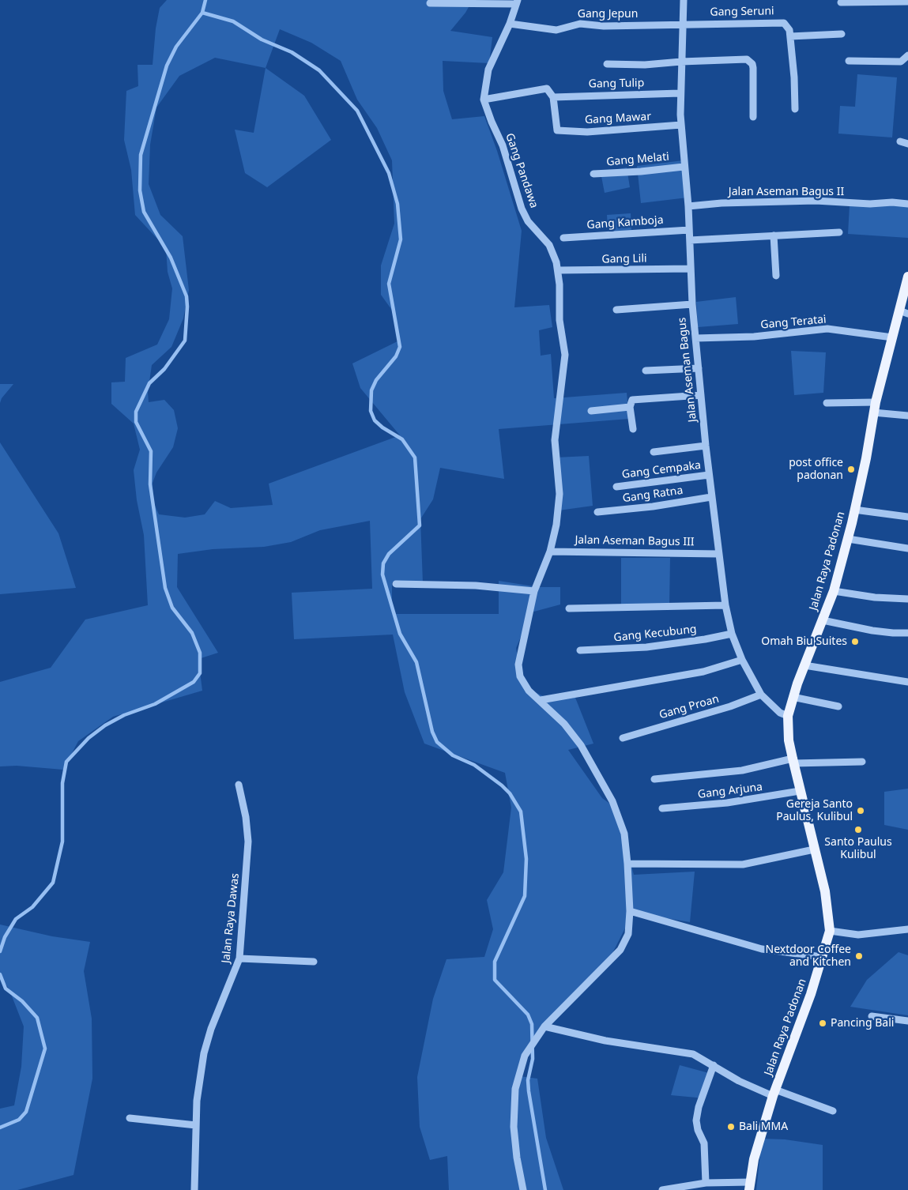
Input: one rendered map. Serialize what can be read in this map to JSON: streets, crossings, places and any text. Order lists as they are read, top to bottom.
{
  "streets": {
    "main road": ["Jalan Raya Padonan"],
    "street": [
      "Gang Seruni",
      "Gang Jepun",
      "Gang Tulip",
      "Gang Mawar",
      "Gang Melati",
      "Gang Pandawa",
      "Jalan Aseman Bagus II",
      "Gang Kamboja",
      "Gang Lili",
      "Gang Teratai",
      "Jalan Aseman Bagus",
      "Gang Cempaka",
      "Gang Ratna",
      "Jalan Aseman Bagus III",
      "Gang Kecubung",
      "Gang Proan",
      "Gang Arjuna",
      "Jalan Raya Dawas"
    ]
  },
  "crossings": [
    ["Gang Seruni", "Gang Jepun"],
    ["Gang Seruni", "Jalan Aseman Bagus"],
    ["Gang Jepun", "Gang Pandawa"],
    ["Gang Jepun", "Jalan Aseman Bagus"],
    ["Gang Tulip", "Gang Mawar"],
    ["Gang Tulip", "Jalan Aseman Bagus"],
    ["Gang Mawar", "Jalan Aseman Bagus"],
    ["Gang Melati", "Jalan Aseman Bagus"],
    ["Gang Pandawa", "Gang Lili"],
    ["Gang Pandawa", "Jalan Aseman Bagus III"],
    ["Jalan Aseman Bagus II", "Jalan Aseman Bagus"],
    ["Gang Kamboja", "Jalan Aseman Bagus"],
    ["Gang Lili", "Jalan Aseman Bagus"],
    ["Gang Teratai", "Jalan Aseman Bagus"],
    ["Gang Teratai", "Jalan Raya Padonan"],
    ["Jalan Aseman Bagus", "Gang Cempaka"],
    ["Jalan Aseman Bagus", "Gang Ratna"],
    ["Jalan Aseman Bagus", "Jalan Aseman Bagus III"],
    ["Jalan Aseman Bagus", "Jalan Raya Padonan"],
    ["Jalan Aseman Bagus", "Gang Kecubung"],
    ["Jalan Aseman Bagus", "Gang Proan"],
    ["Jalan Raya Padonan", "Gang Arjuna"]
  ],
  "places": [
    "post office padonan",
    "Omah Biu Suites",
    "Gereja Santo Paulus, Kulibul",
    "Santo Paulus Kulibul",
    "Nextdoor Coffee and Kitchen",
    "Pancing Bali",
    "Bali MMA"
  ]
}
